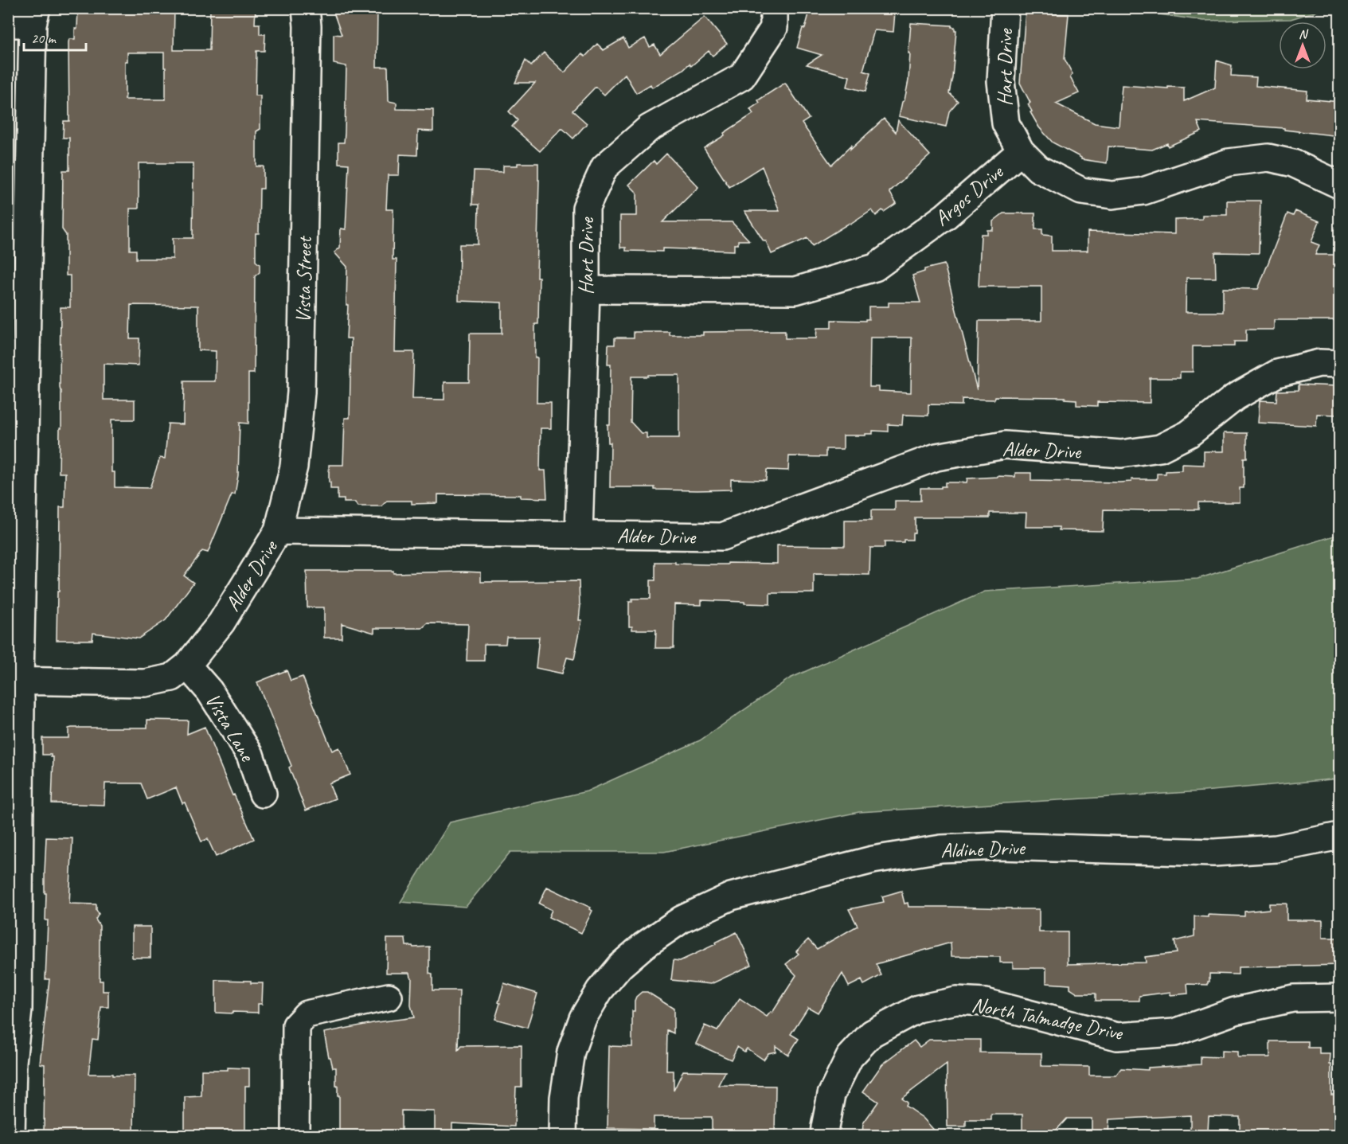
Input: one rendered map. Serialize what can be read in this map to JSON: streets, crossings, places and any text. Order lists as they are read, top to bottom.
{
  "streets": {
    "street": [
      "Hart Drive",
      "Argos Drive",
      "Vista Street",
      "Alder Drive",
      "Vista Lane",
      "Aldine Drive",
      "North Talmadge Drive"
    ]
  },
  "crossings": [
    ["Hart Drive", "Argos Drive"],
    ["Hart Drive", "Alder Drive"],
    ["Vista Street", "Alder Drive"],
    ["Alder Drive", "Vista Lane"]
  ],
  "scale_bar": "20 m",
  "north": "top"
}
